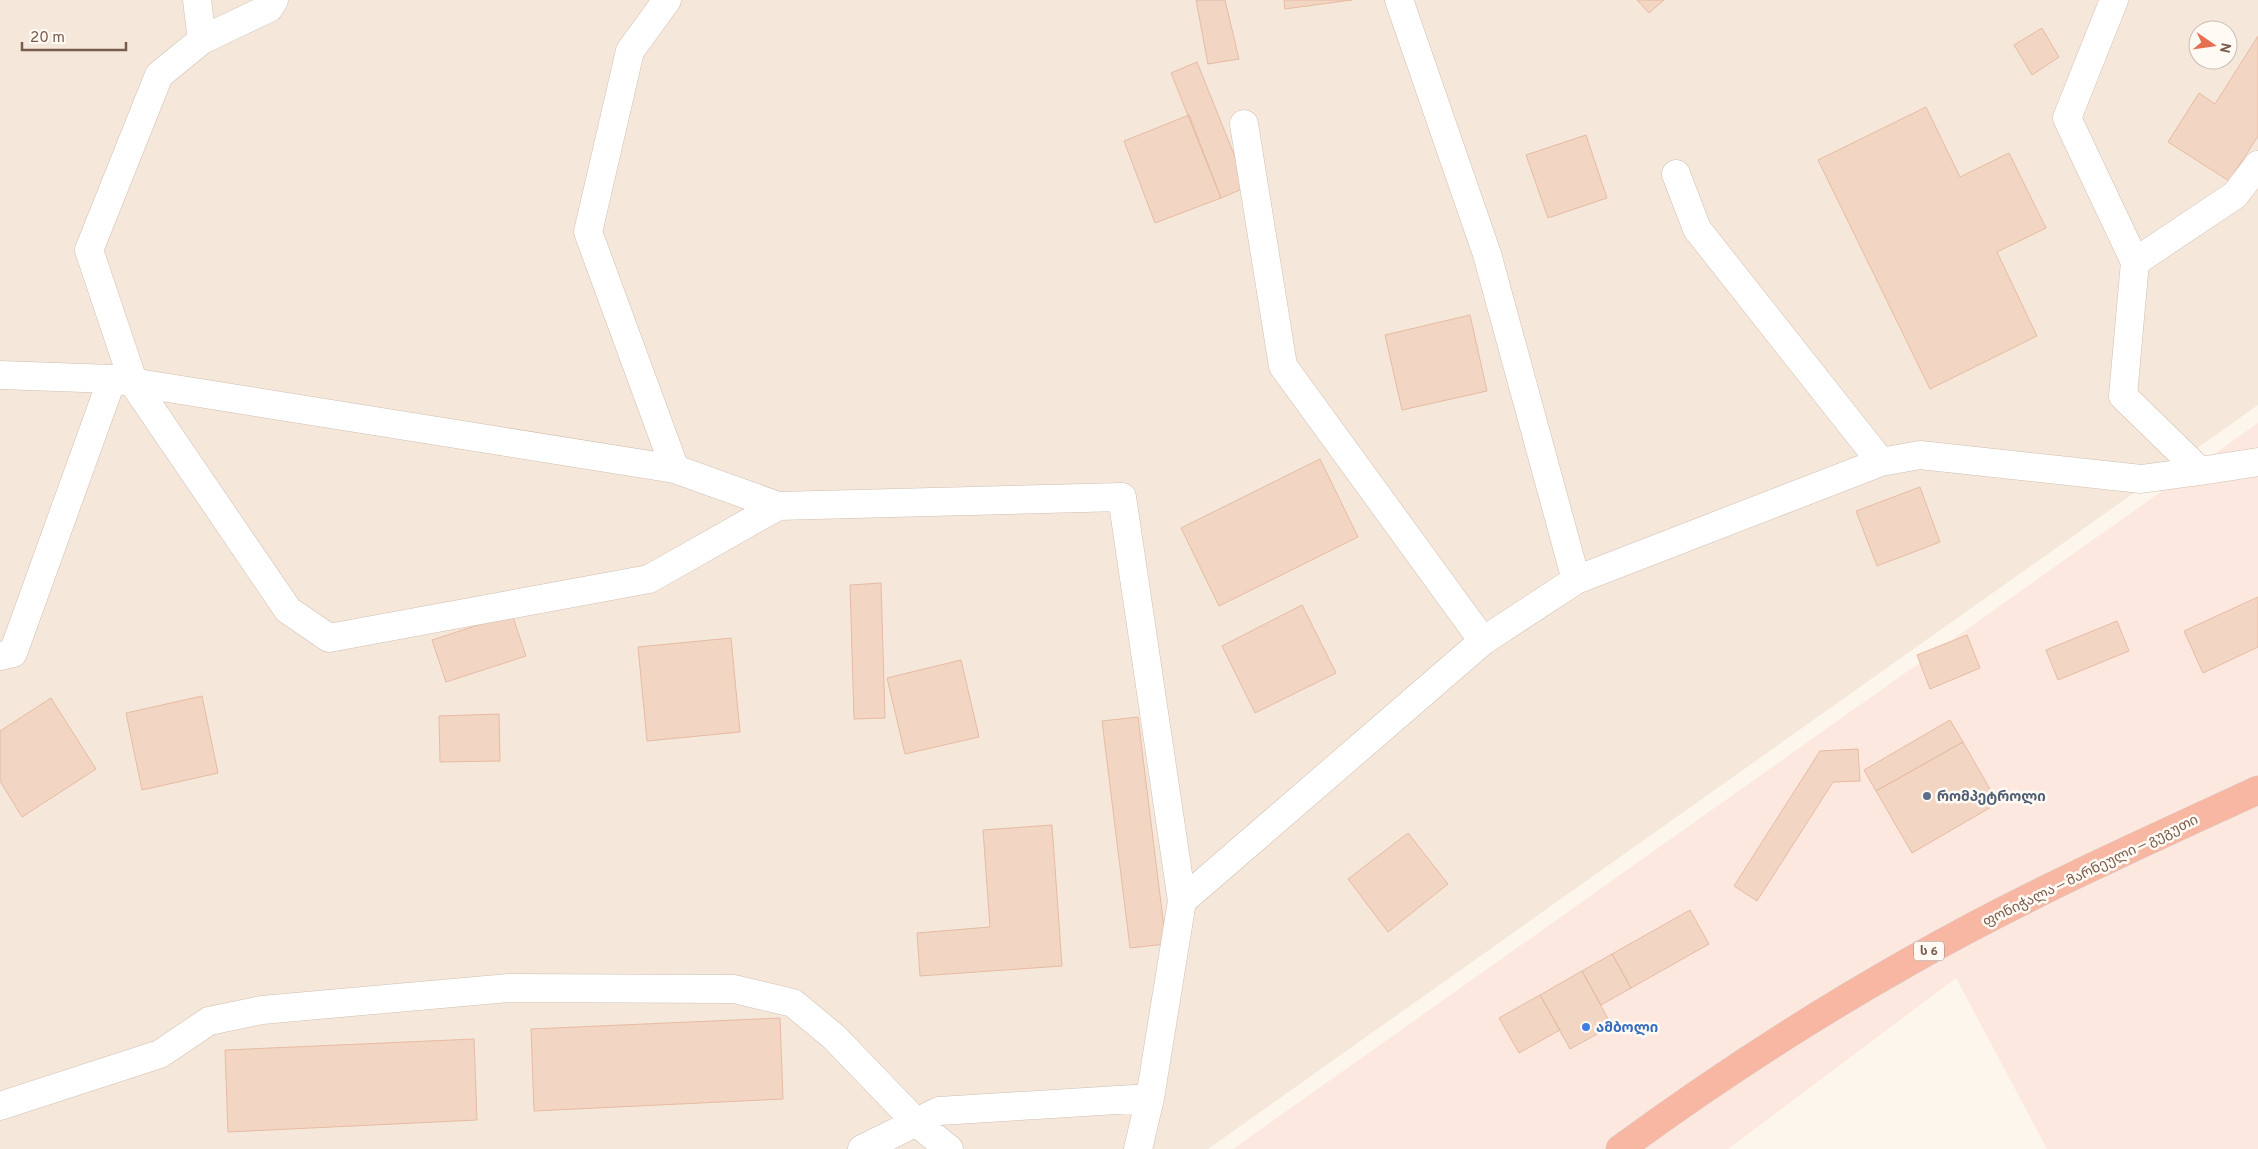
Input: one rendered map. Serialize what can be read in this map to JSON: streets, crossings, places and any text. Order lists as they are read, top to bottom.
{
  "streets": {
    "highway": ["ფონიჭალა — მარნეული — გუგუთი", "ს 6"]
  },
  "places": ["რომპეტროლი", "ამბოლი"],
  "scale_bar": "20 m",
  "north": "right"
}
